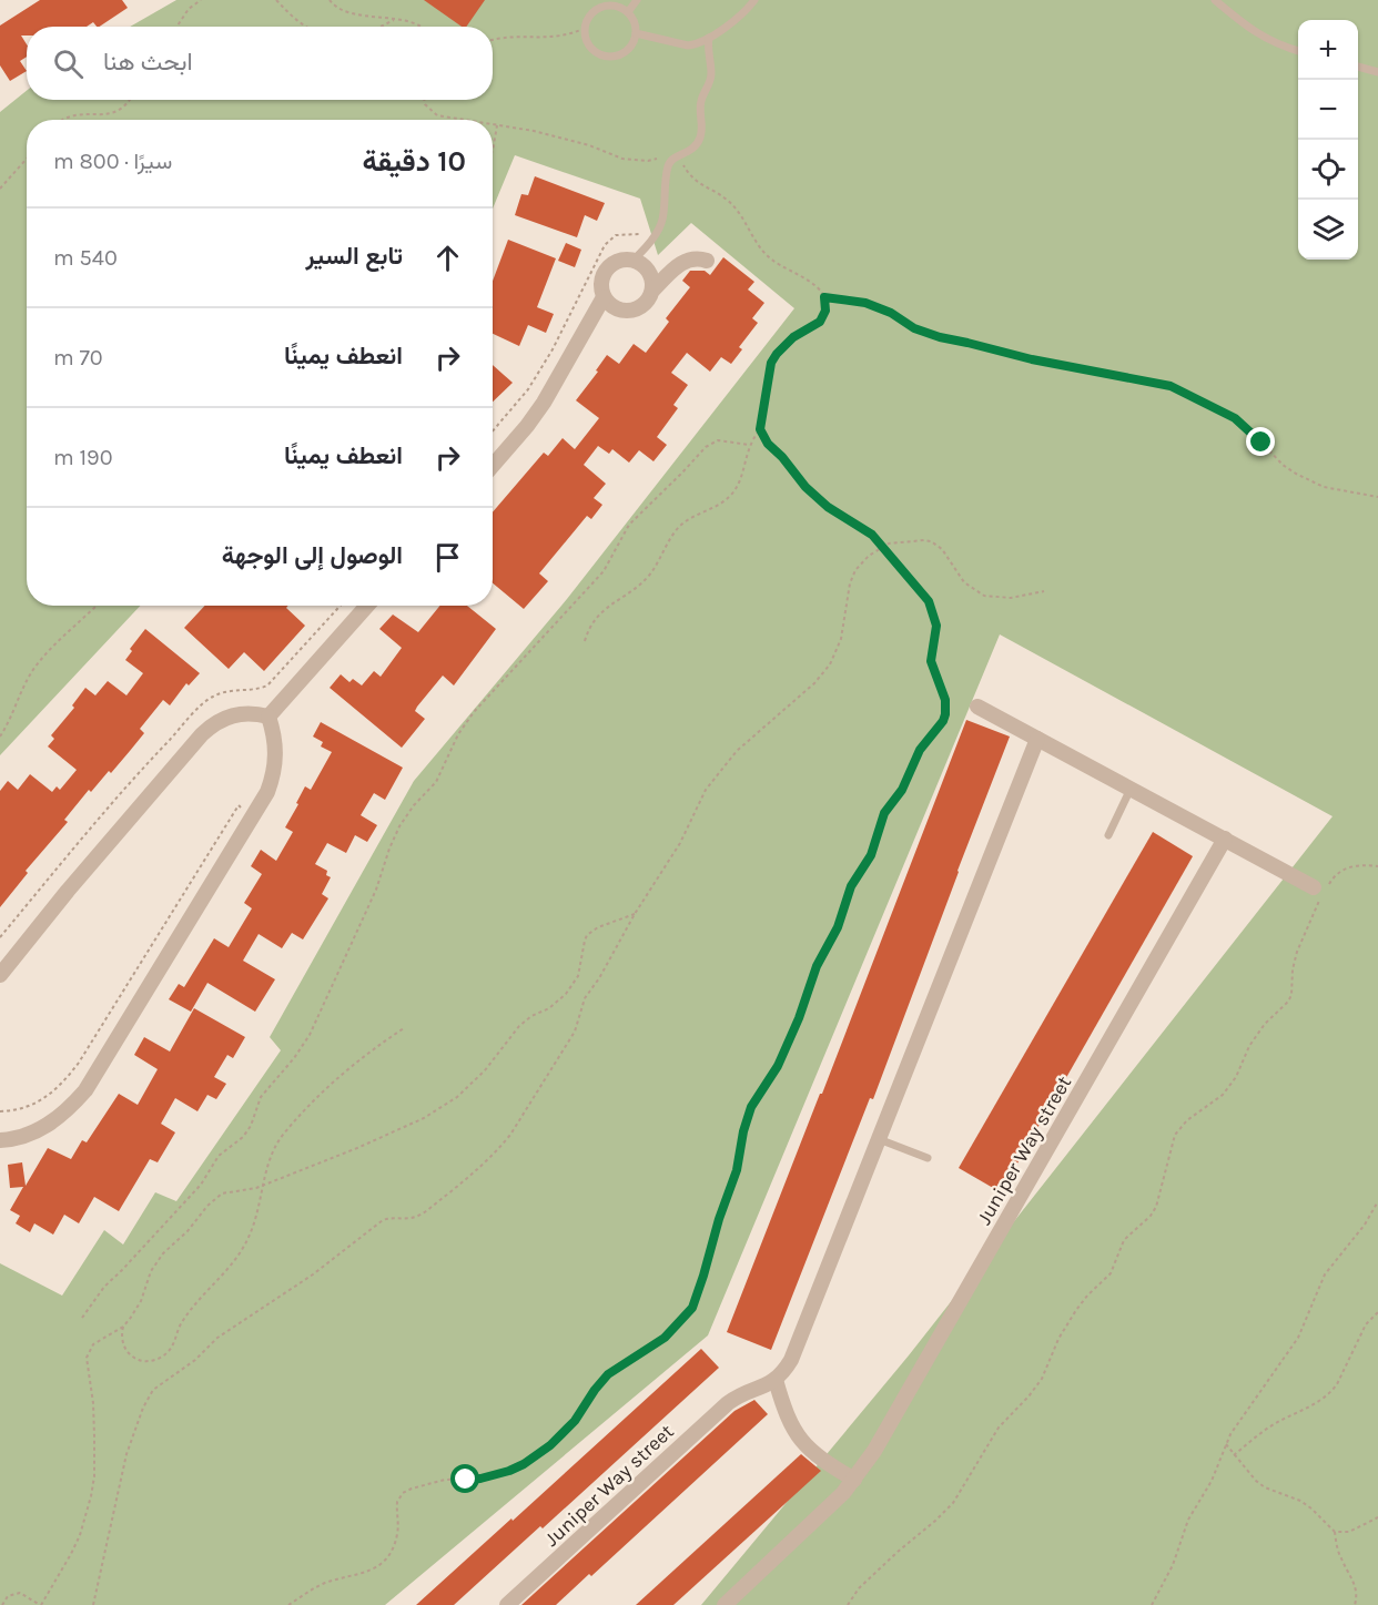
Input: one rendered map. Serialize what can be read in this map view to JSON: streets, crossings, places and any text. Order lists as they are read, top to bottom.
{
  "streets": {
    "street": ["Juniper Way street"]
  },
  "page": {
    "map_buttons": ["+", "−"],
    "search": "ابحث هنا",
    "heading": ["10 دقيقة", "سيرًا · 800 m"],
    "list": [
      ["تابع السير", "540 m"],
      ["انعطف يمينًا", "70 m"],
      ["انعطف يمينًا", "190 m"],
      "الوصول إلى الوجهة"
    ]
  }
}
